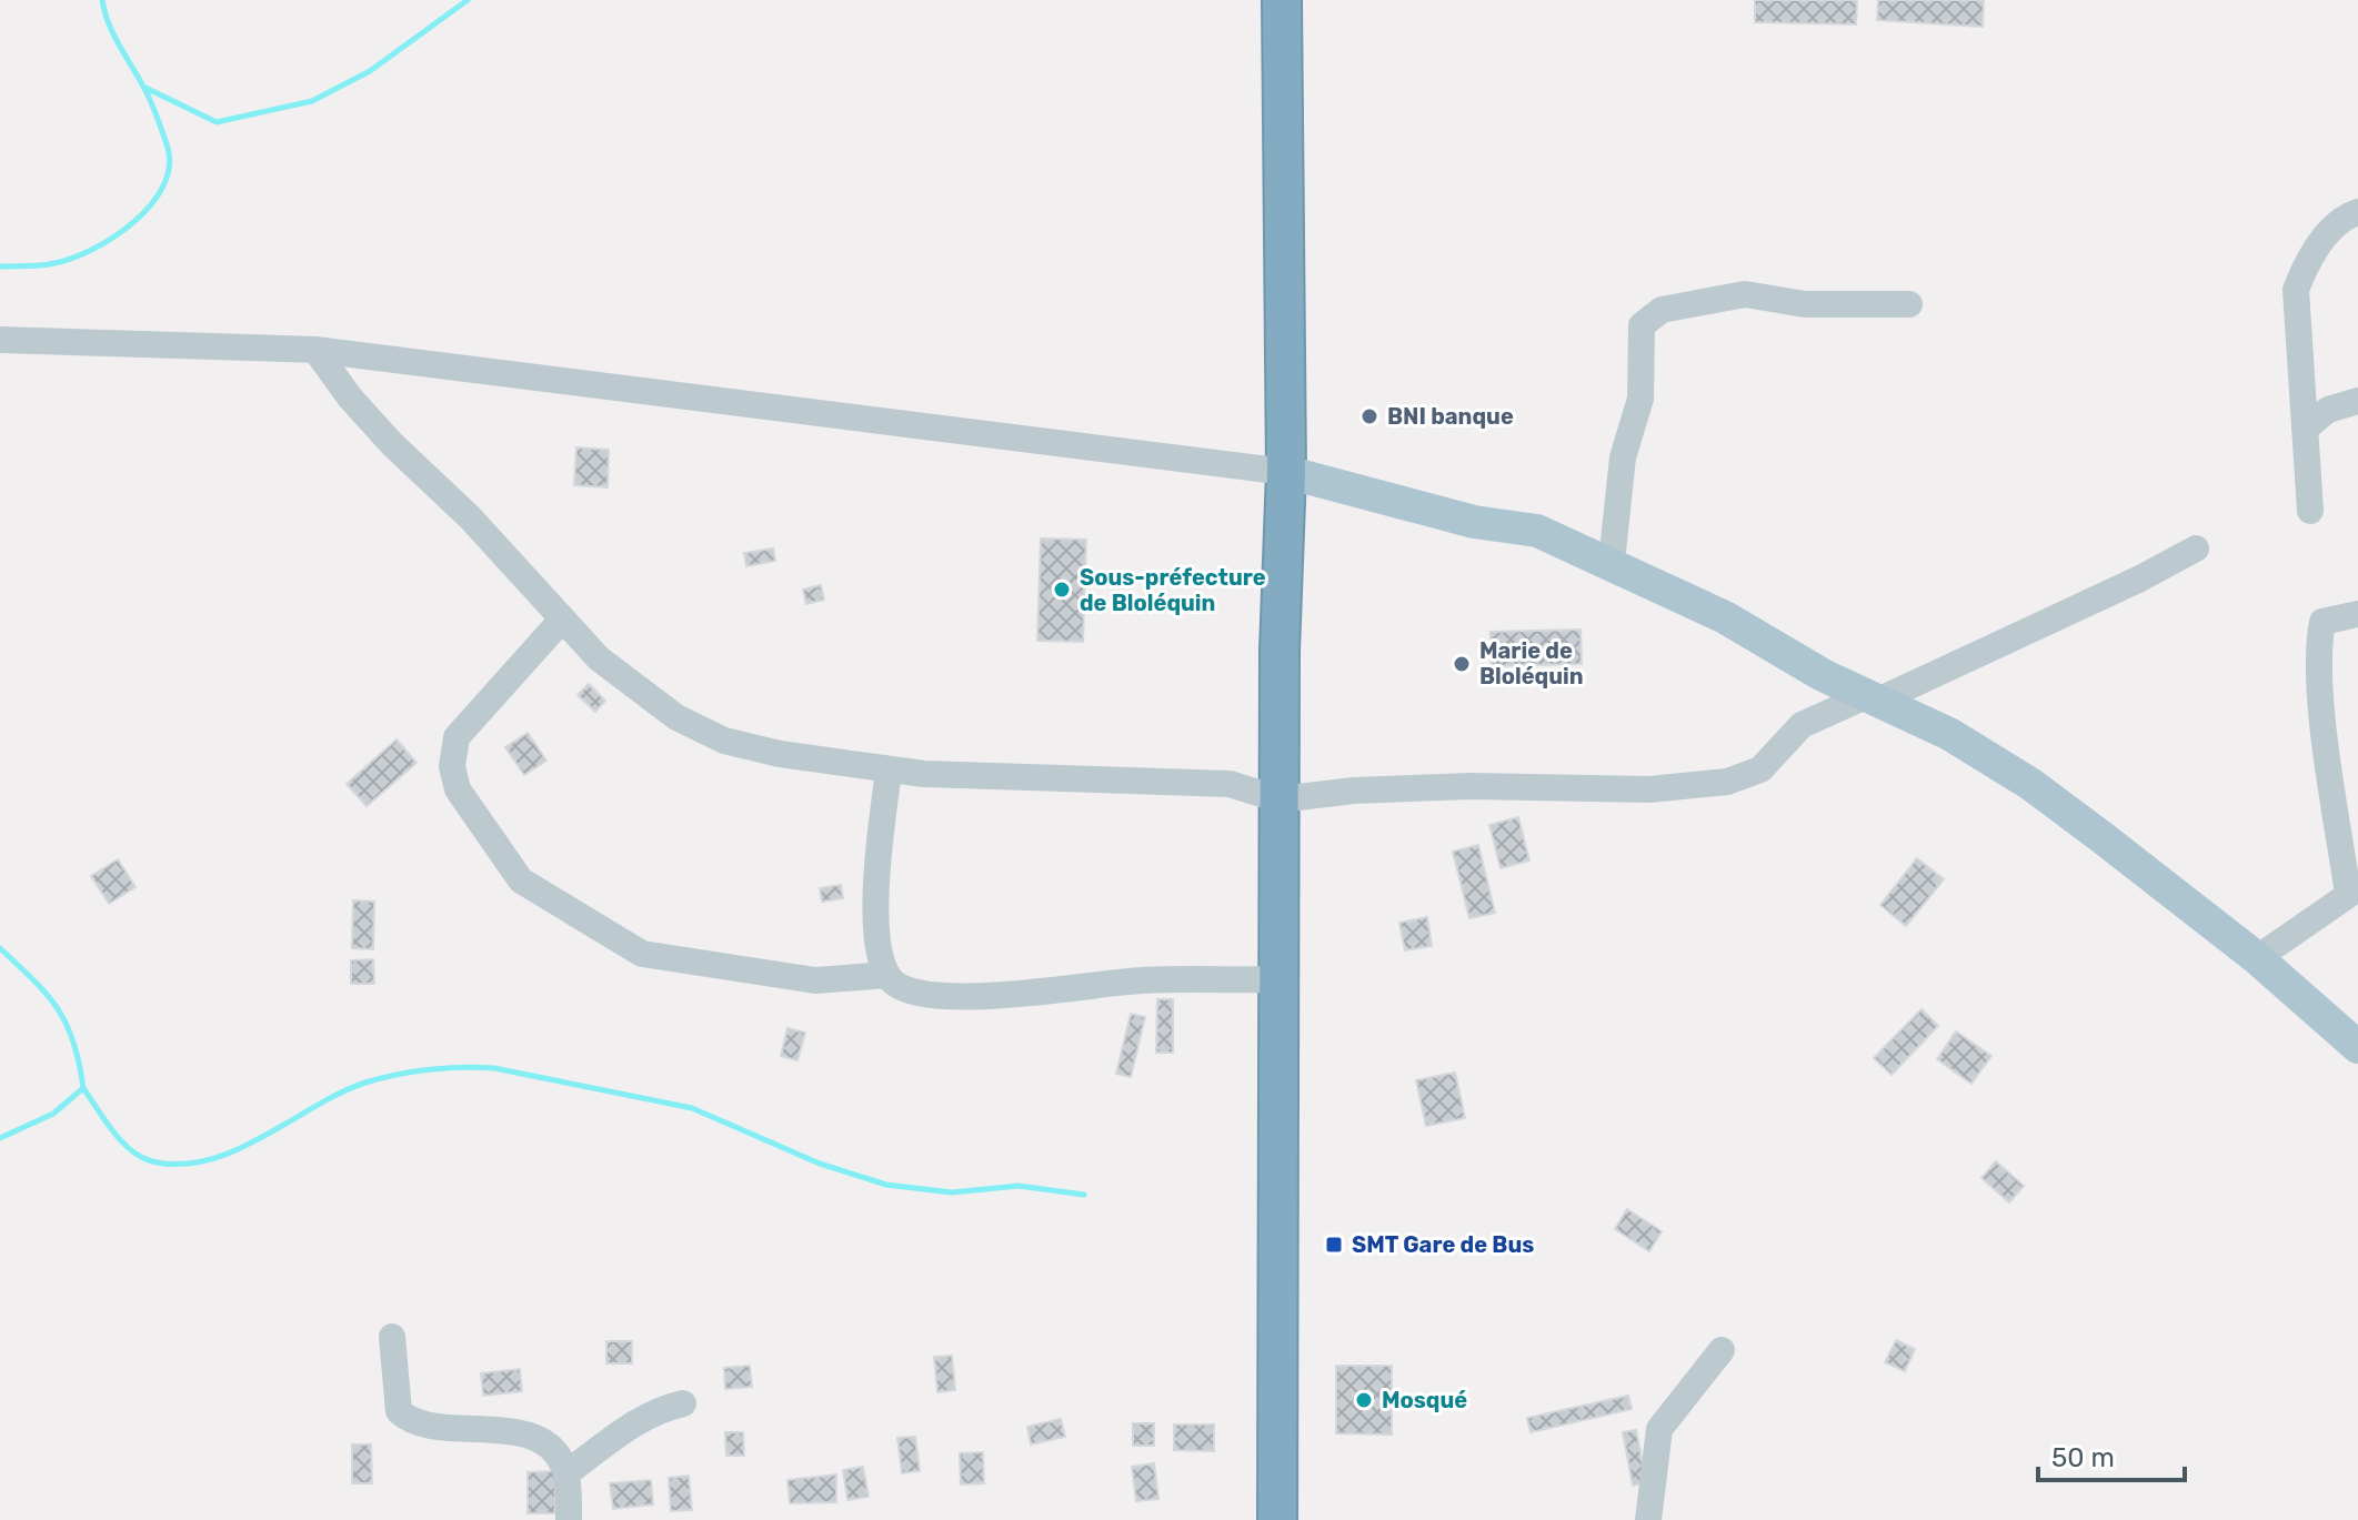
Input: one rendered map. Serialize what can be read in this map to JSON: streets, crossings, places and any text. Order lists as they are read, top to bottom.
{
  "places": {
    "other": [
      "BNI banque",
      "Sous-préfecture de Bloléquin",
      "Marie de Bloléquin",
      "Mosqué"
    ],
    "transit": ["SMT Gare de Bus"]
  },
  "scale_bar": "50 m"
}
